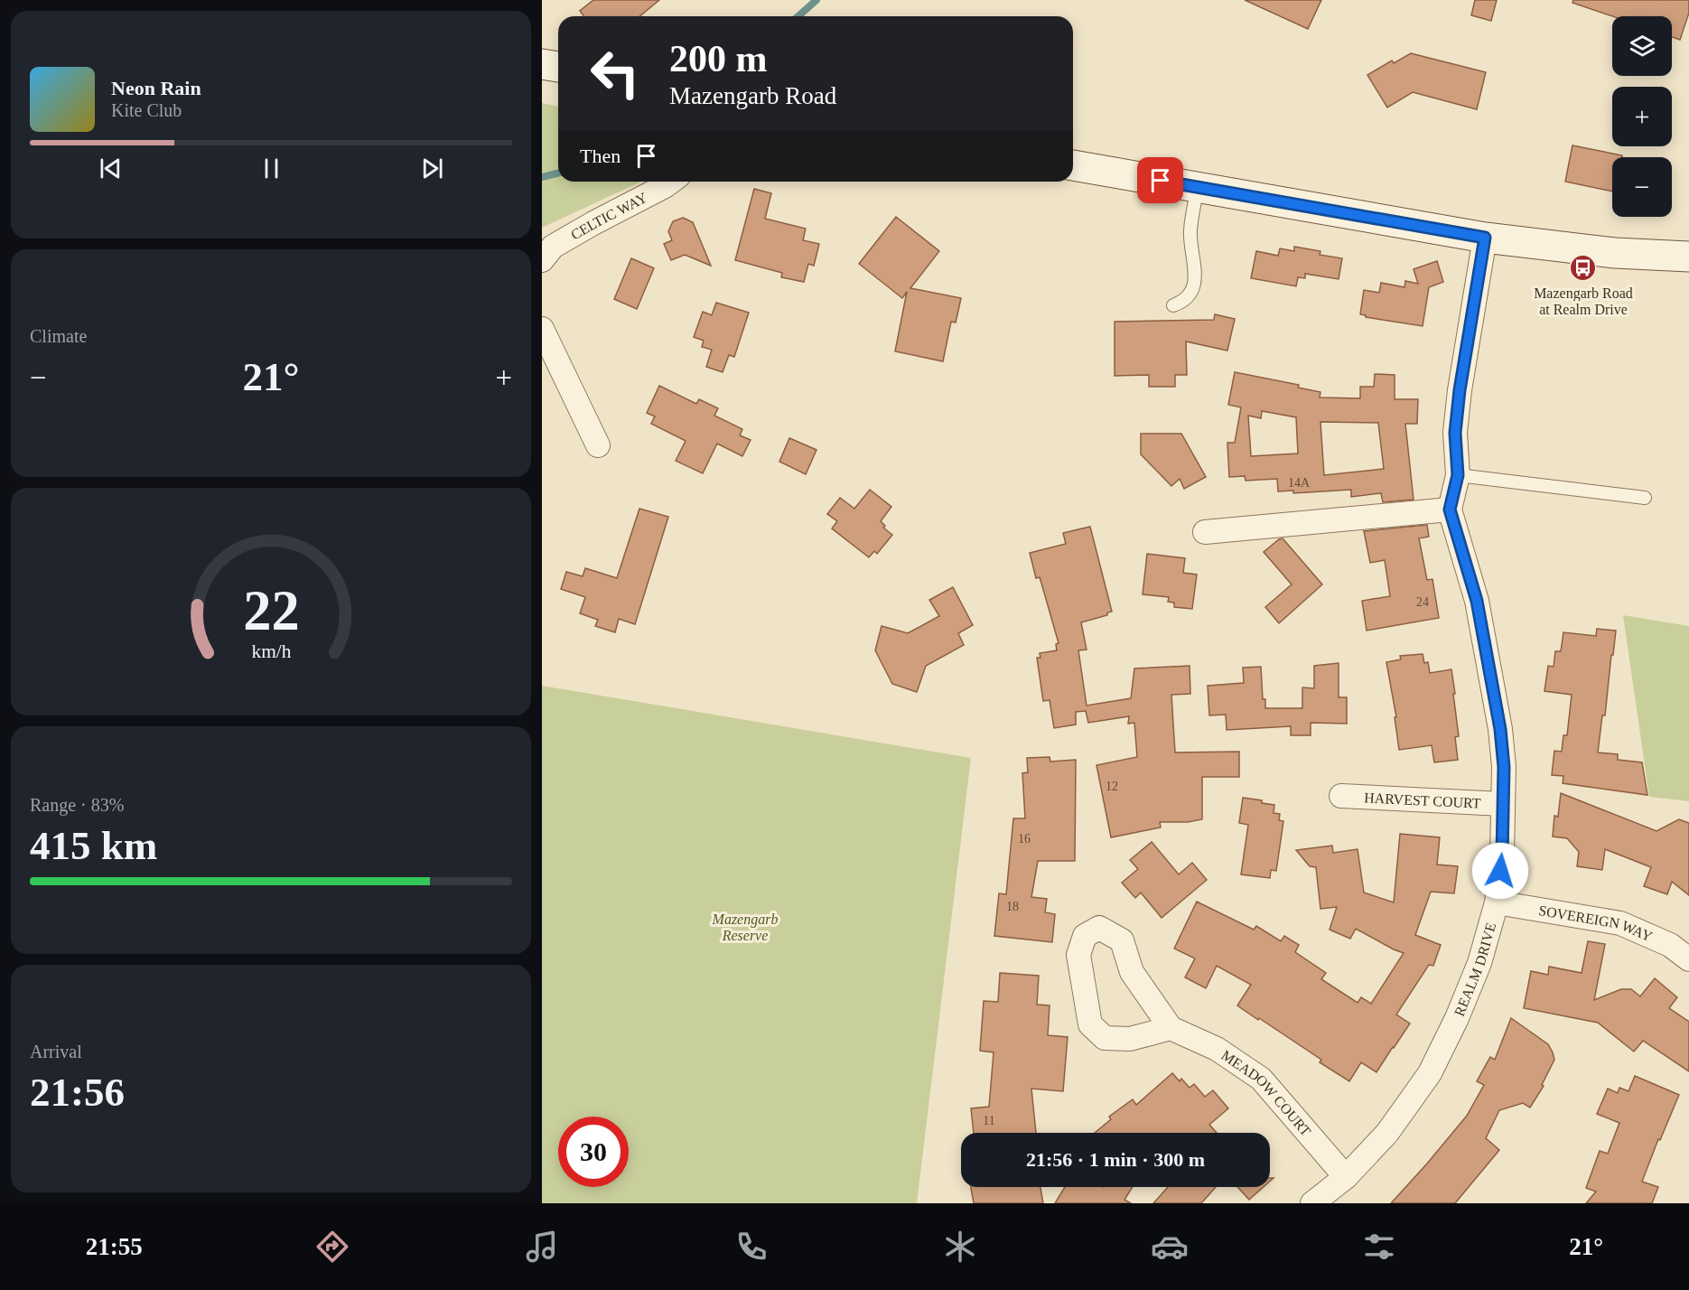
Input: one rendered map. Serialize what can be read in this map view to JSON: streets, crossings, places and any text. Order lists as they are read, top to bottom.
{
  "streets": {
    "street": [
      "CELTIC WAY",
      "HARVEST COURT",
      "SOVEREIGN WAY",
      "REALM DRIVE",
      "MEADOW COURT"
    ]
  },
  "crossings": [
    ["HARVEST COURT", "REALM DRIVE"],
    ["SOVEREIGN WAY", "REALM DRIVE"],
    ["REALM DRIVE", "MEADOW COURT"]
  ],
  "parks": ["Mazengarb Reserve"],
  "places": {
    "bus stop": ["Mazengarb Road at Realm Drive"]
  },
  "house_numbers": [
    "14A",
    "24",
    "12",
    "16",
    "18",
    "11"
  ],
  "page": {
    "map_buttons": ["+", "−"],
    "turn": ["200 m", "Mazengarb Road"],
    "song": ["Neon Rain", "Kite Club"],
    "then": "Then",
    "tile": [
      "Climate",
      ["Range · 83%", "415 km"],
      ["Arrival", "21:56"]
    ],
    "heat": ["−", "21°", "+"],
    "limit": "30",
    "trip": "21:56 · 1 min · 300 m",
    "tabs": ["21:55", "21°"],
    "gauge": ["22", "km/h"]
  }
}
